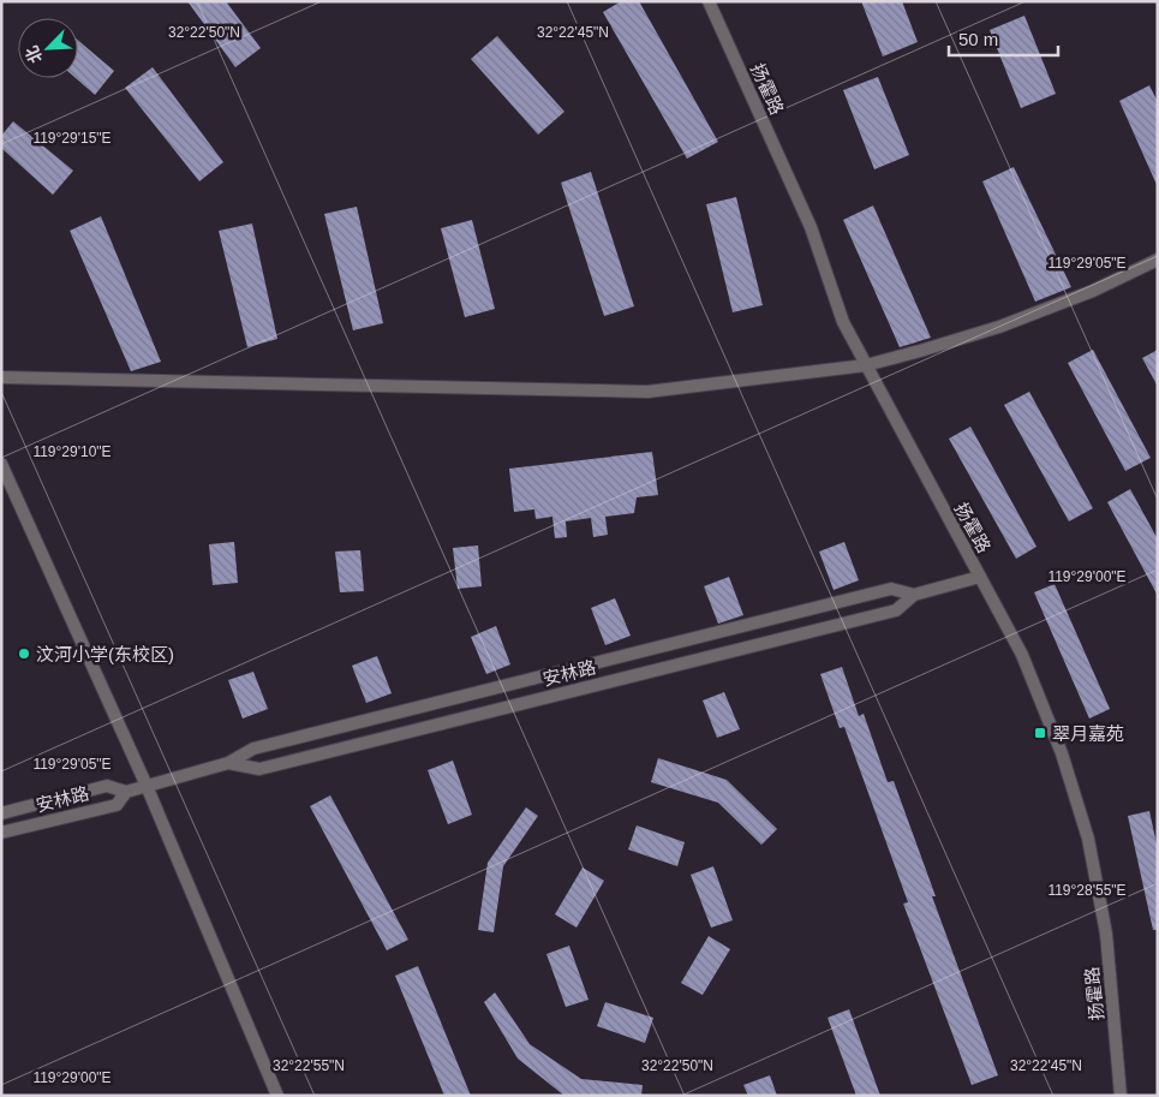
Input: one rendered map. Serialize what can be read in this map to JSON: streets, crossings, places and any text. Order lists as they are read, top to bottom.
{
  "streets": {
    "street": ["扬霍路", "安林路"]
  },
  "crossings": [
    ["扬霍路", "安林路"]
  ],
  "places": {
    "other": ["汶河小学(东校区)"],
    "transit": ["翠月嘉苑"]
  },
  "scale_bar": "50 m",
  "north": "bottom left",
  "coordinates": [
    "32°22'50\"N",
    "32°22'45\"N",
    "119°29'15\"E",
    "119°29'05\"E",
    "119°29'10\"E",
    "119°29'00\"E",
    "119°28'55\"E",
    "32°22'55\"N"
  ]
}
